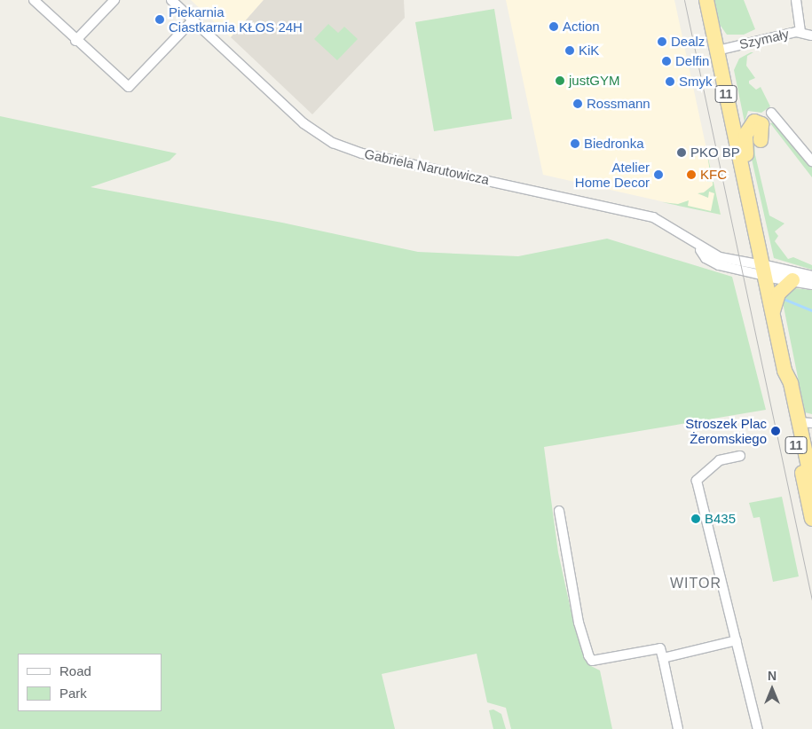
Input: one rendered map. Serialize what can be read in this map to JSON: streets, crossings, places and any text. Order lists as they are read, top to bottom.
{
  "streets": {
    "highway": ["11"],
    "street": ["Szymały", "Gabriela Narutowicza"]
  },
  "crossings": [
    ["Szymały", "11"],
    ["11", "Gabriela Narutowicza"]
  ],
  "districts": ["WITOR"],
  "places": [
    "Piekarnia Ciastkarnia KŁOS 24H",
    "Action",
    "Dealz",
    "KiK",
    "Delfin",
    "justGYM",
    "Smyk",
    "Rossmann",
    "Biedronka",
    "PKO BP",
    "Atelier Home Decor",
    "KFC",
    "Stroszek Plac Żeromskiego",
    "B435"
  ],
  "legend": ["Road", "Park"],
  "north": "top"
}
